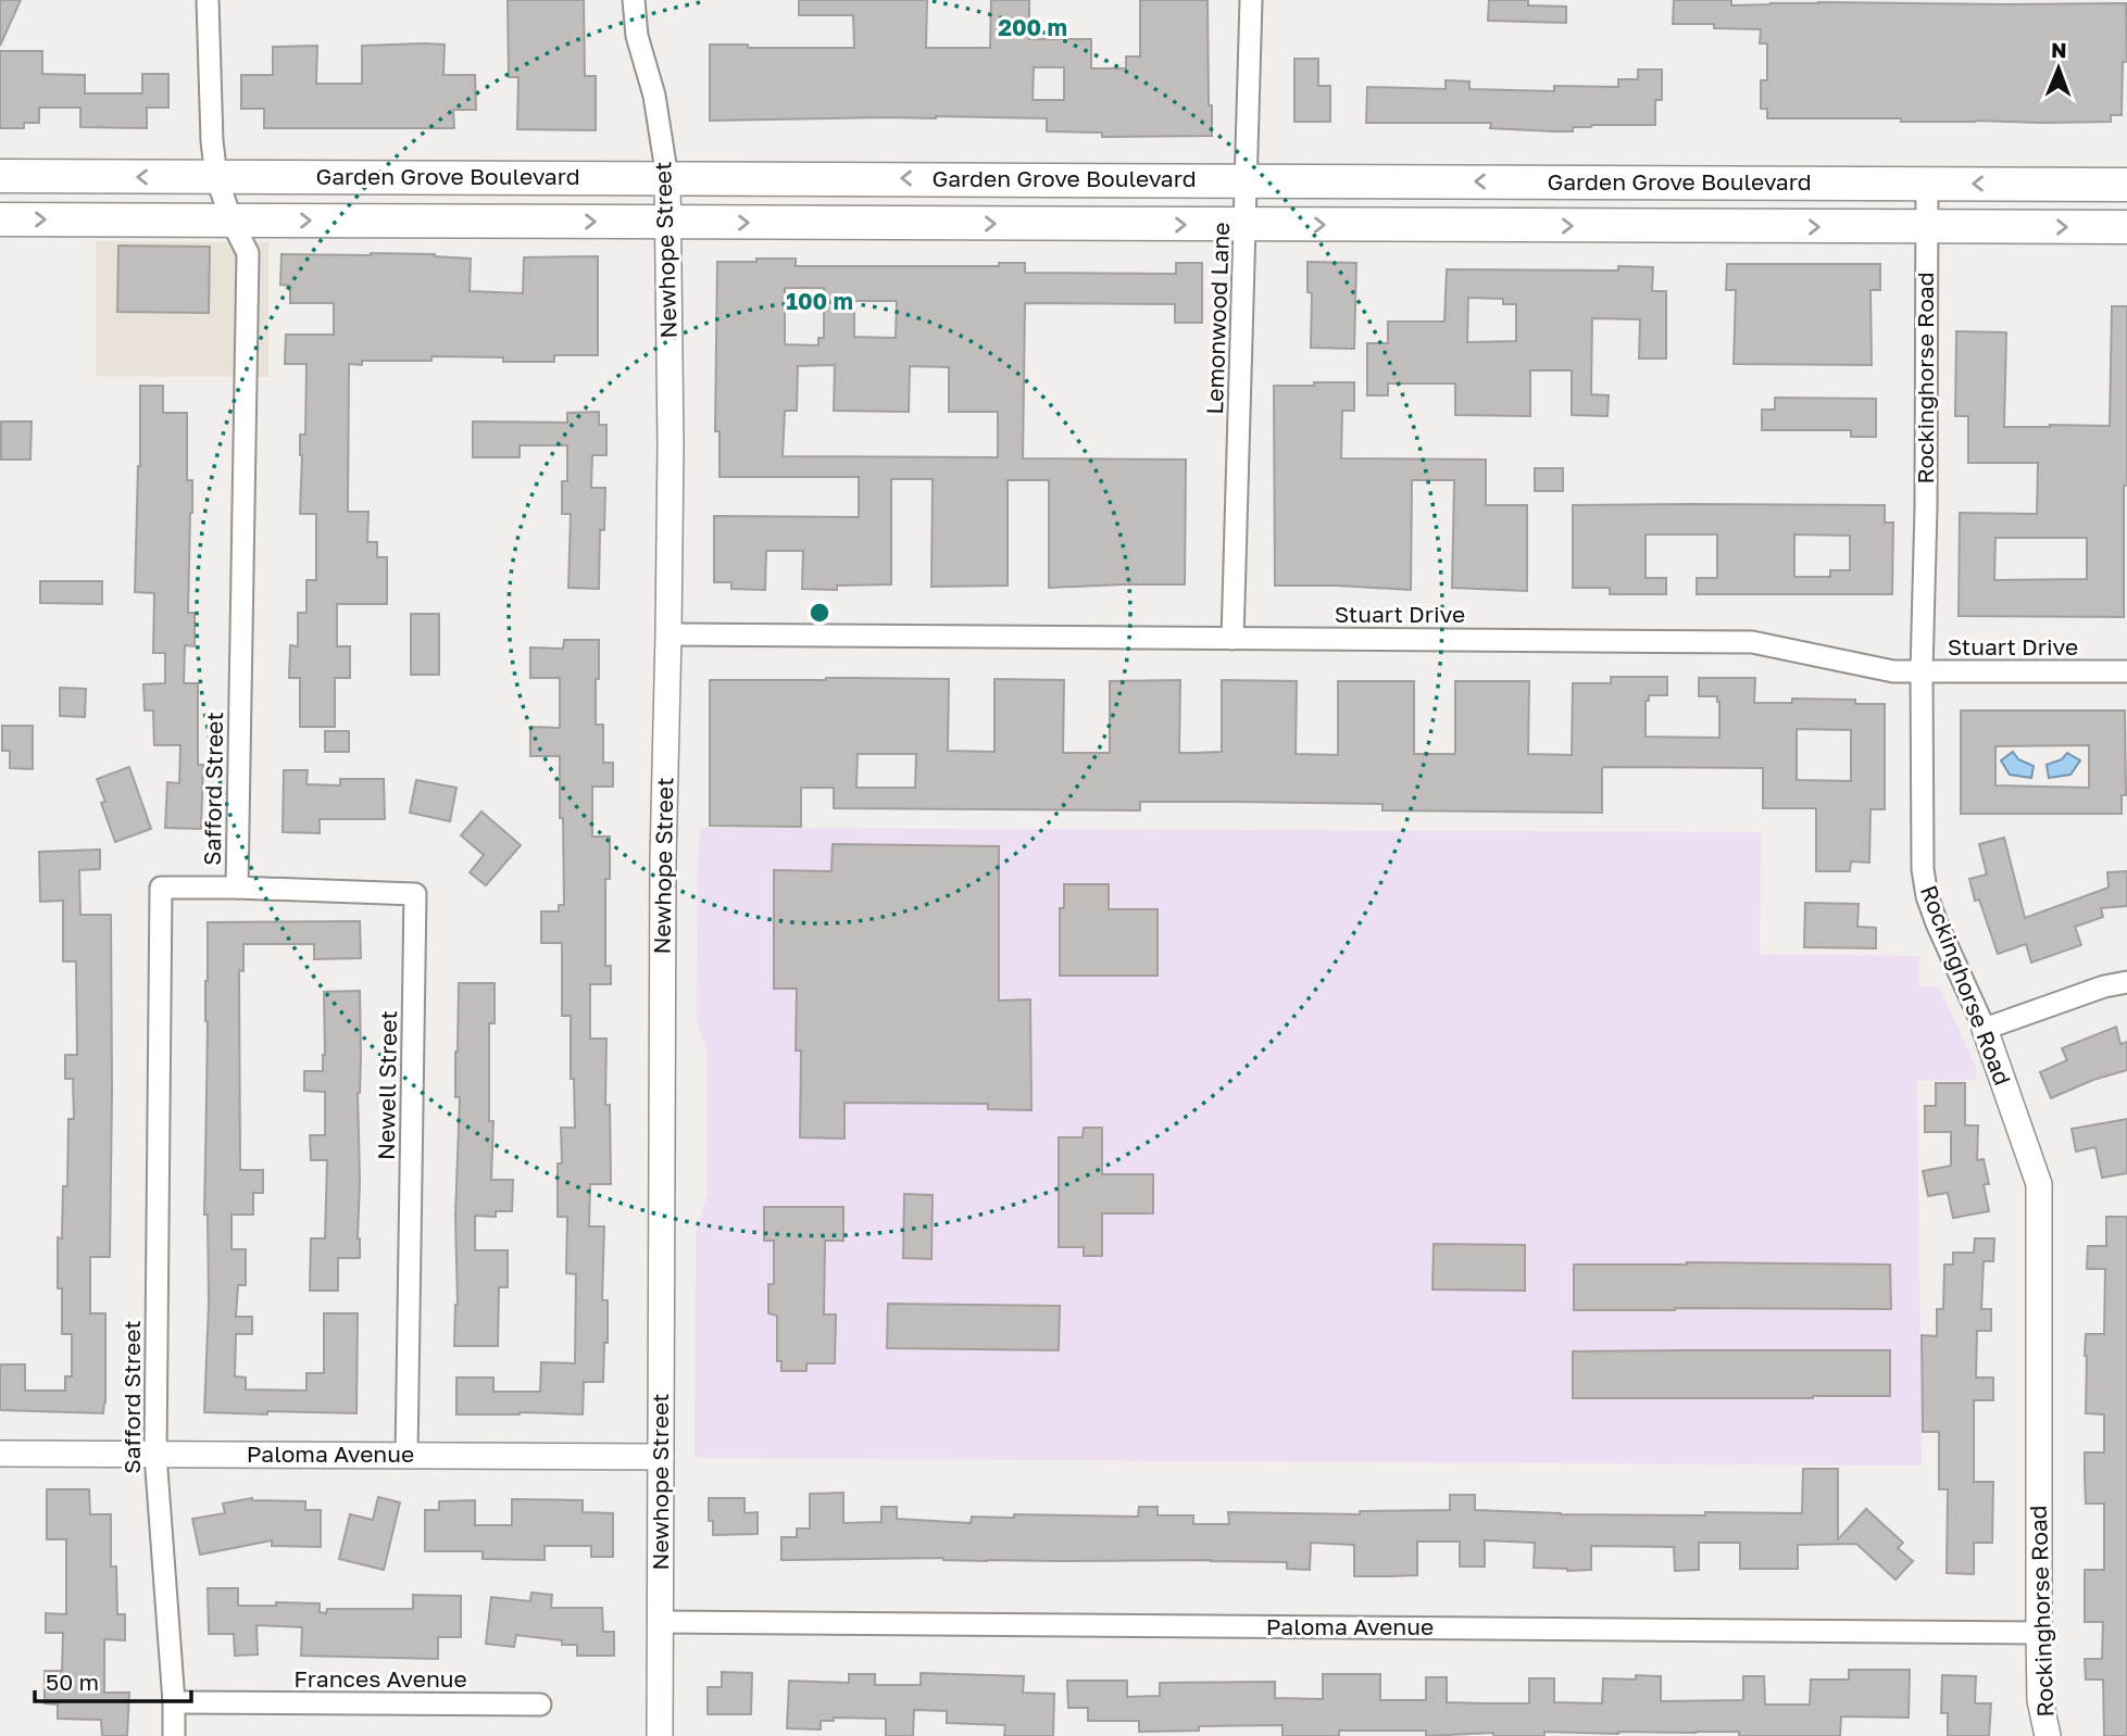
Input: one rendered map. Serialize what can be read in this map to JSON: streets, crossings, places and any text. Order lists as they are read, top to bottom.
{
  "streets": {
    "main road": ["Garden Grove Boulevard"],
    "street": [
      "Newhope Street",
      "Lemonwood Lane",
      "Rockinghorse Road",
      "Stuart Drive",
      "Safford Street",
      "Newell Street",
      "Paloma Avenue",
      "Frances Avenue"
    ]
  },
  "crossings": [
    ["Garden Grove Boulevard", "Newhope Street"],
    ["Garden Grove Boulevard", "Lemonwood Lane"],
    ["Garden Grove Boulevard", "Rockinghorse Road"],
    ["Garden Grove Boulevard", "Safford Street"],
    ["Newhope Street", "Stuart Drive"],
    ["Newhope Street", "Paloma Avenue"],
    ["Lemonwood Lane", "Stuart Drive"],
    ["Rockinghorse Road", "Stuart Drive"],
    ["Rockinghorse Road", "Paloma Avenue"],
    ["Safford Street", "Newell Street"],
    ["Safford Street", "Paloma Avenue"],
    ["Safford Street", "Frances Avenue"],
    ["Newell Street", "Paloma Avenue"]
  ],
  "scale_bar": "50 m",
  "north": "top",
  "rings": ["200 m", "100 m"]
}
